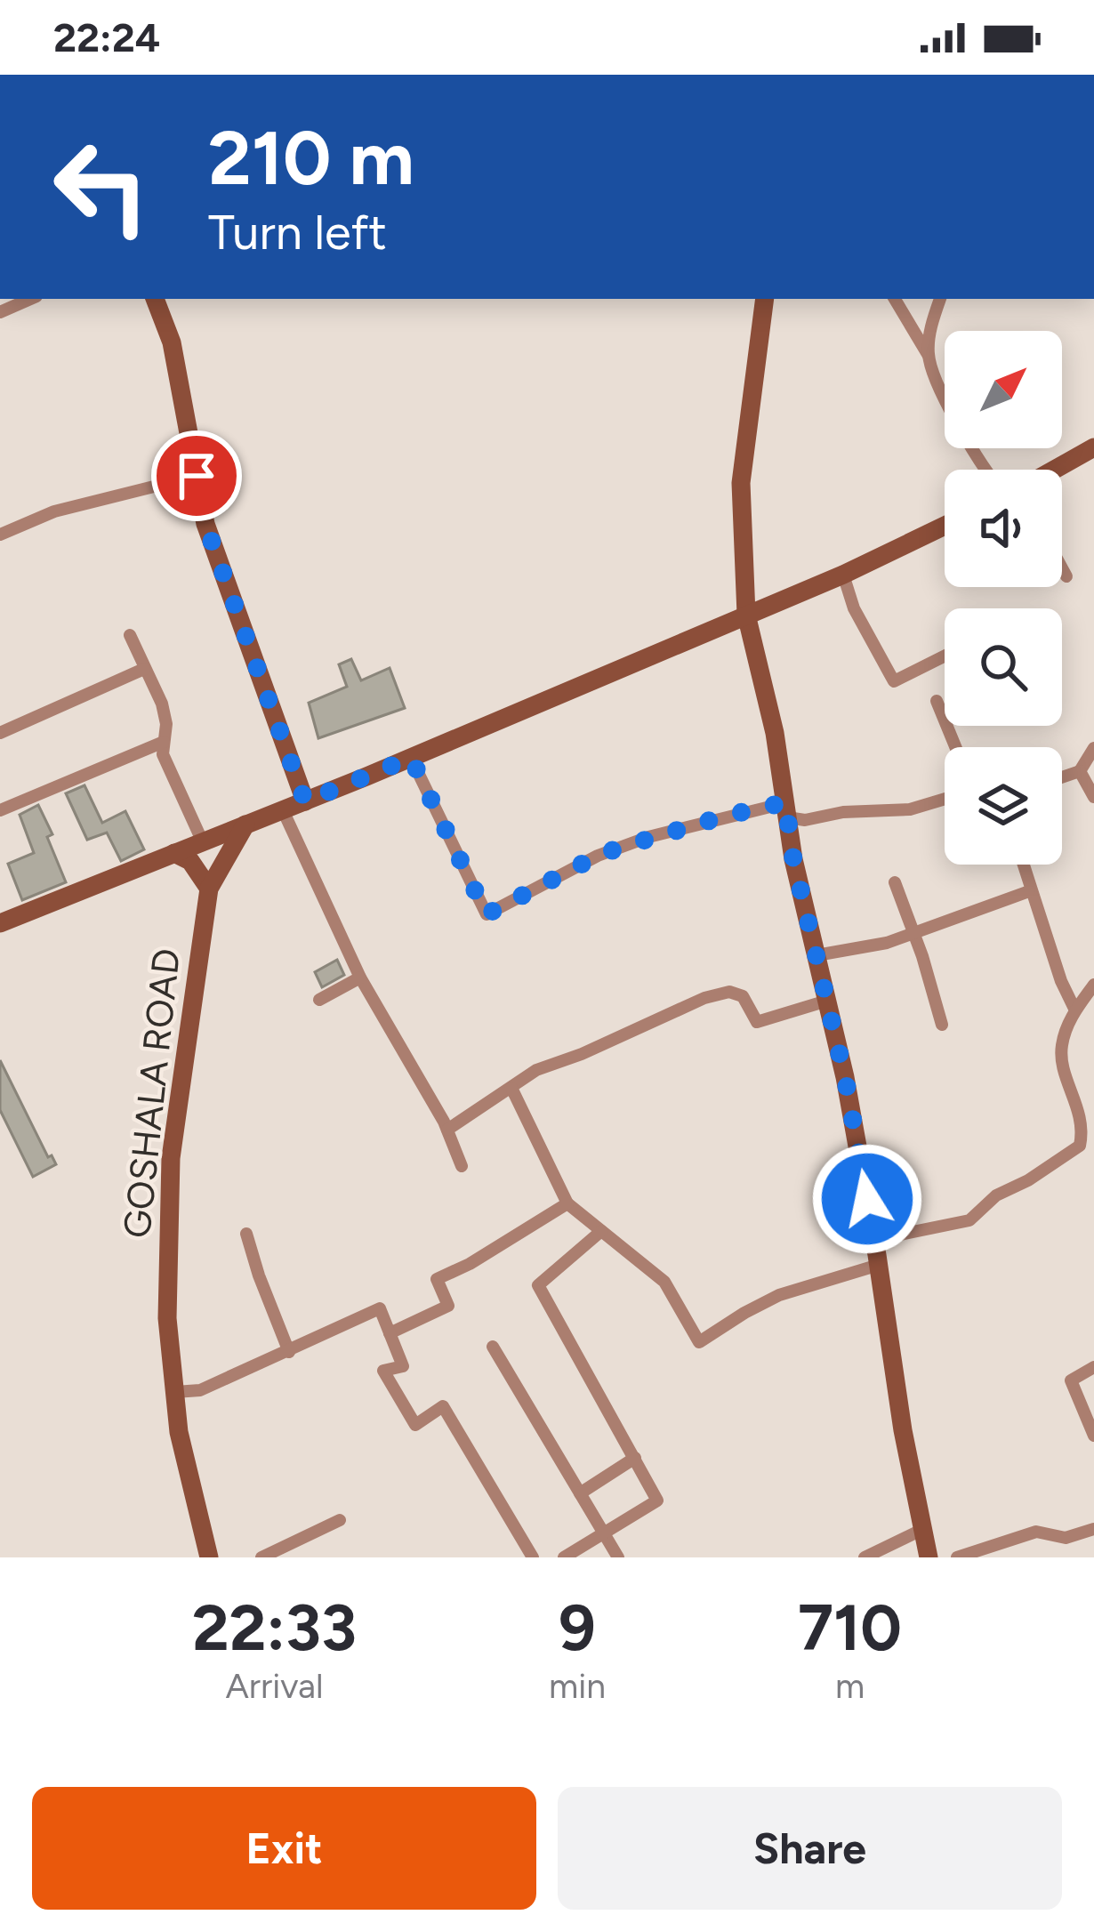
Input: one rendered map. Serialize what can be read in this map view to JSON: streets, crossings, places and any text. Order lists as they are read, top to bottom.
{
  "streets": {
    "main road": ["GOSHALA ROAD"]
  },
  "north": "top right",
  "page": {
    "status": "22:24",
    "turn": ["210 m", "Turn left"],
    "eta": [
      "22:33",
      "Arrival",
      "9",
      "min",
      "710",
      "m"
    ],
    "buttons": ["Exit", "Share"]
  }
}
